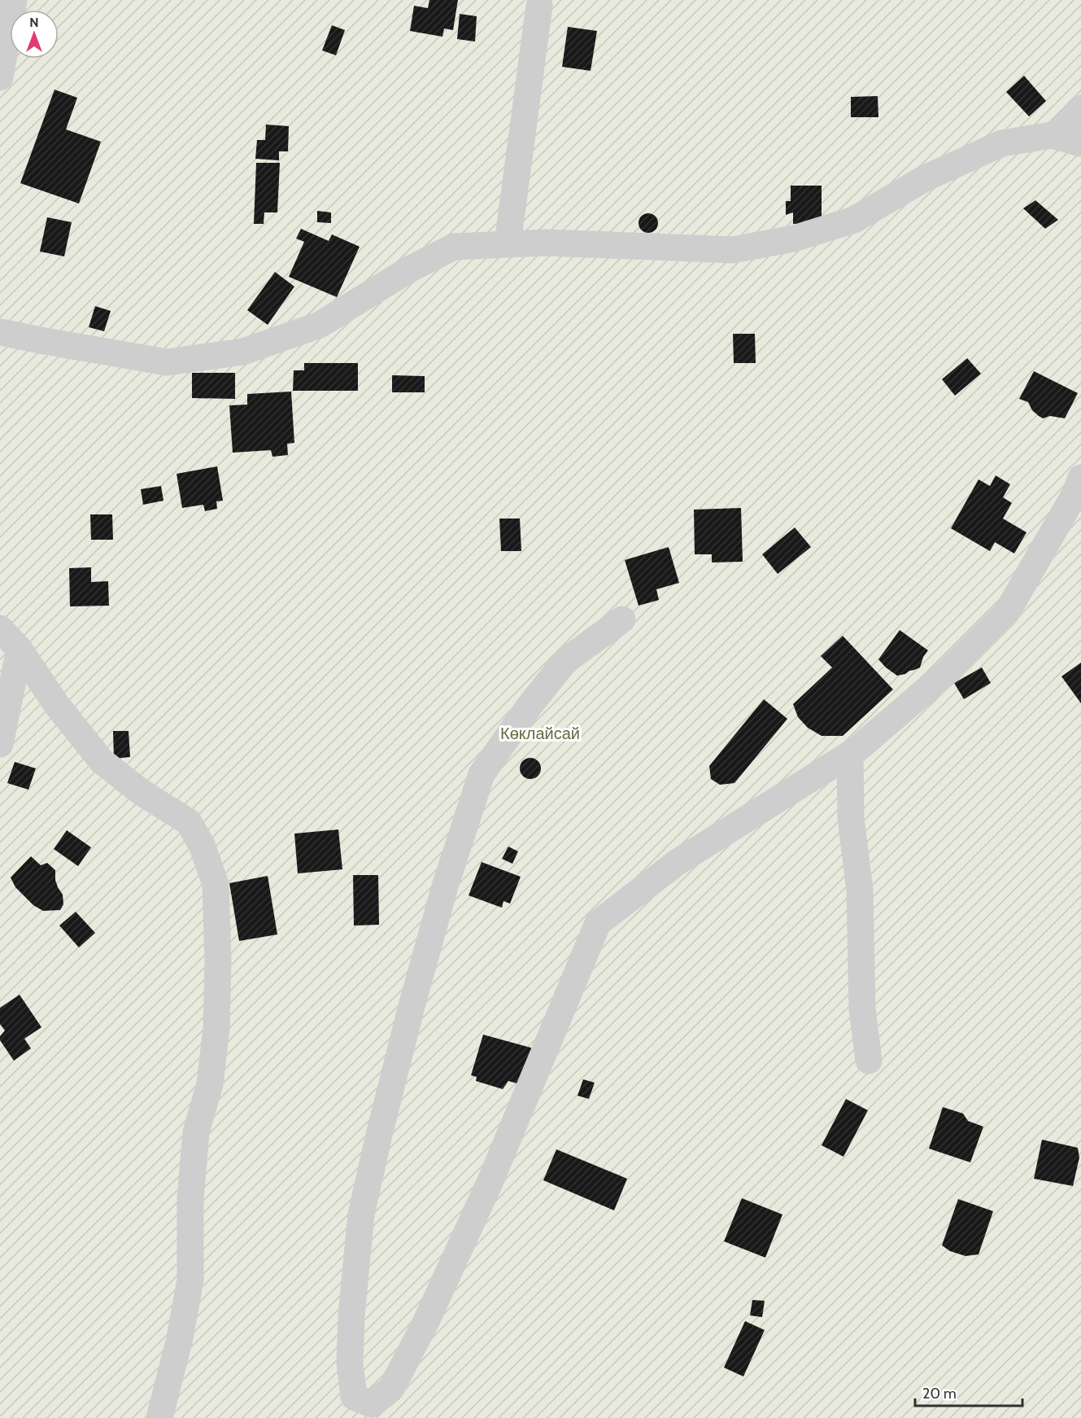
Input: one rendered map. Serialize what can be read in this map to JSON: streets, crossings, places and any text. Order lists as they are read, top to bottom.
{
  "parks": ["Көклайсай"],
  "scale_bar": "20 m",
  "north": "top"
}
